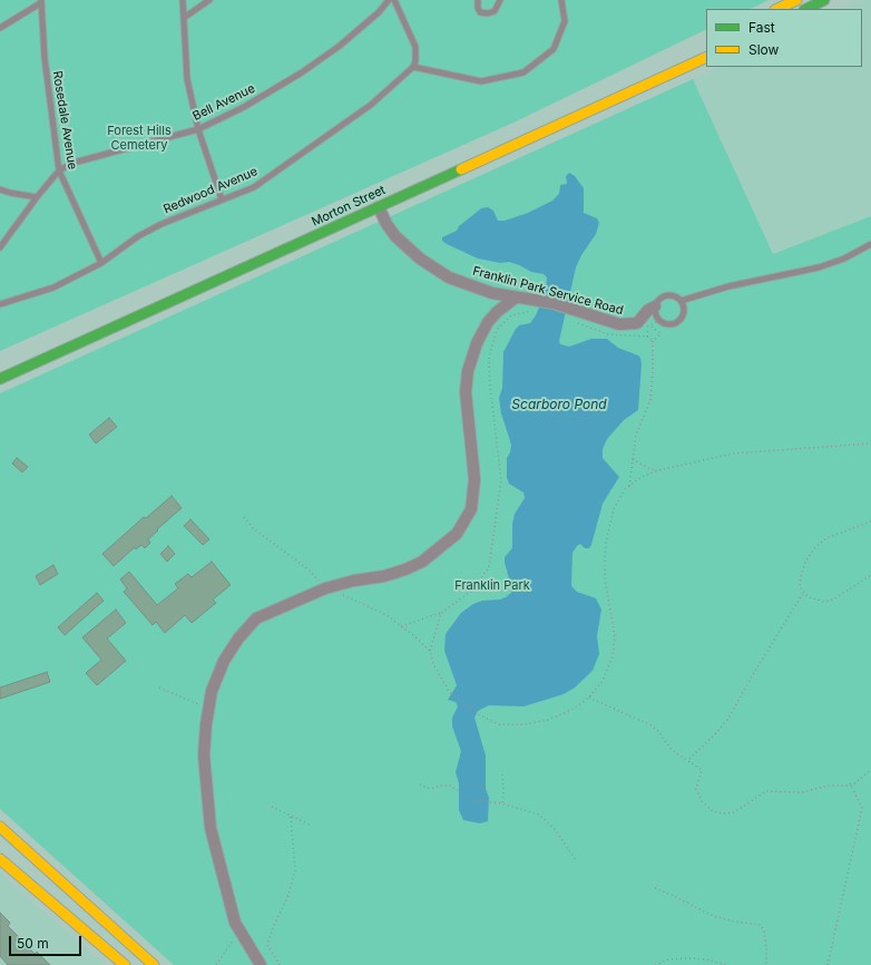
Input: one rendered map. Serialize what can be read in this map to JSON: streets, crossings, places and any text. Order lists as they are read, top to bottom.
{
  "streets": {
    "main road": ["Morton Street"],
    "street": ["Franklin Park Service Road"],
    "lane": ["Bell Avenue", "Rosedale Avenue", "Redwood Avenue"]
  },
  "crossings": [
    ["Bell Avenue", "Rosedale Avenue"],
    ["Rosedale Avenue", "Redwood Avenue"],
    ["Morton Street", "Franklin Park Service Road"]
  ],
  "water": ["Scarboro Pond"],
  "parks": ["Forest Hills Cemetery", "Franklin Park"],
  "legend": ["Fast", "Slow"],
  "scale_bar": "50 m"
}
